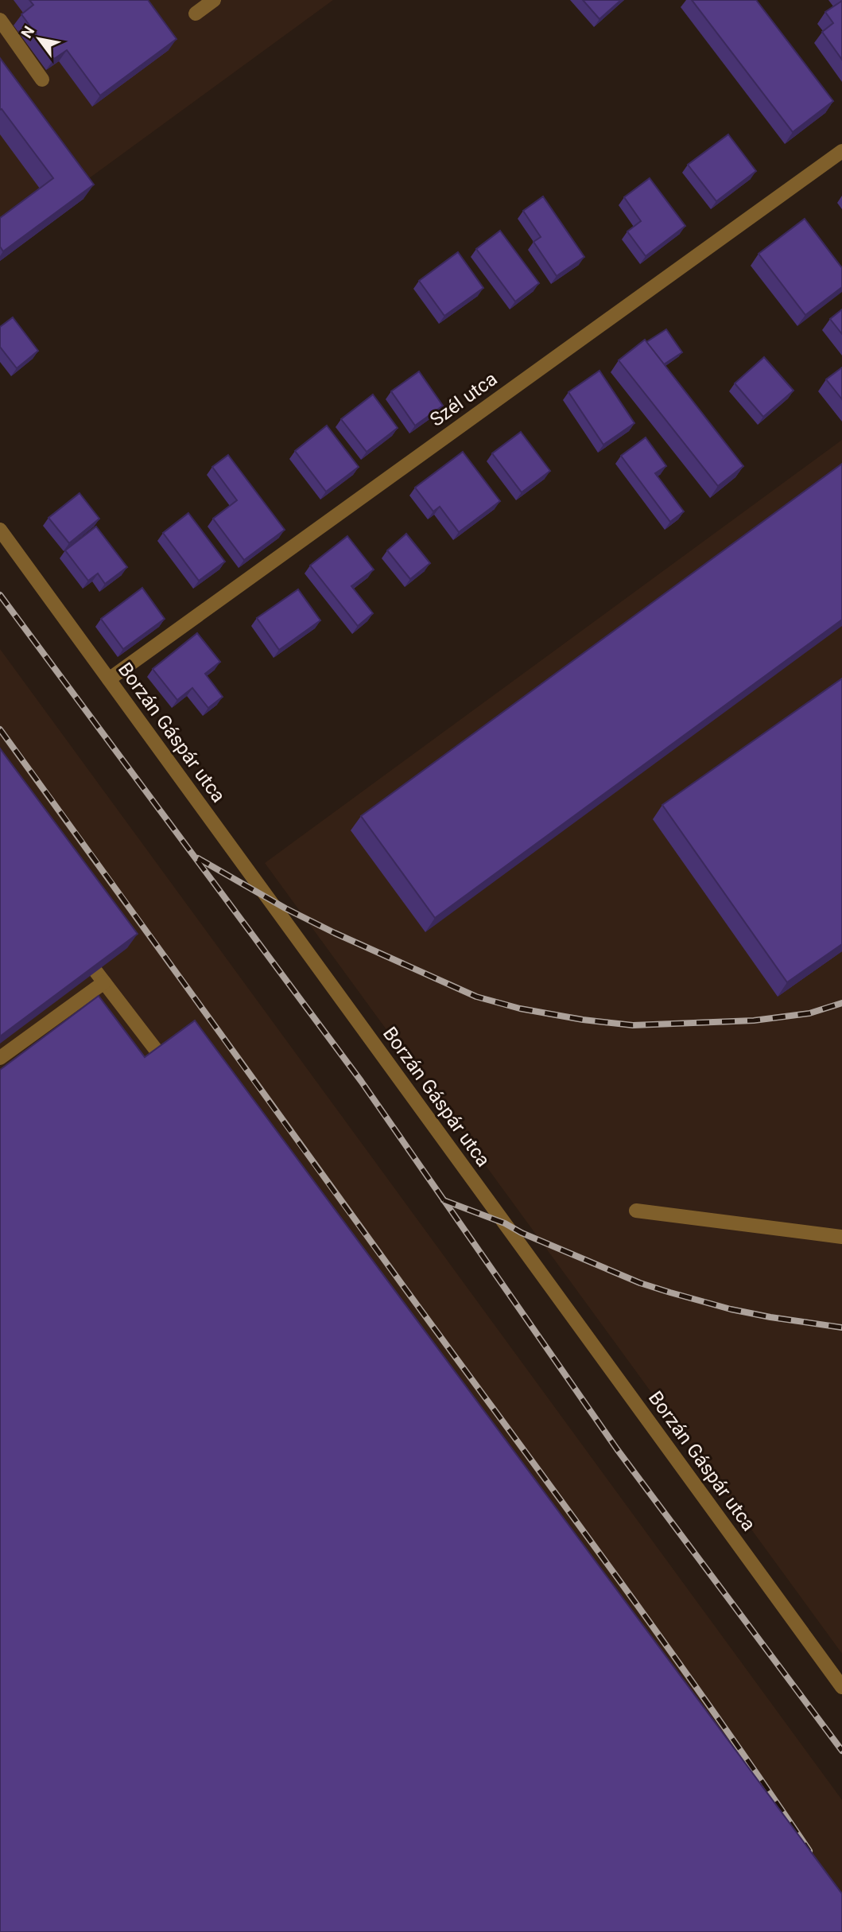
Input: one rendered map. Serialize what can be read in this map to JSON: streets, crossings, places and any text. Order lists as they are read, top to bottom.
{
  "streets": {
    "street": ["Szél utca", "Borzán Gáspár utca"]
  },
  "crossings": [
    ["Szél utca", "Borzán Gáspár utca"]
  ],
  "north": "top left"
}
